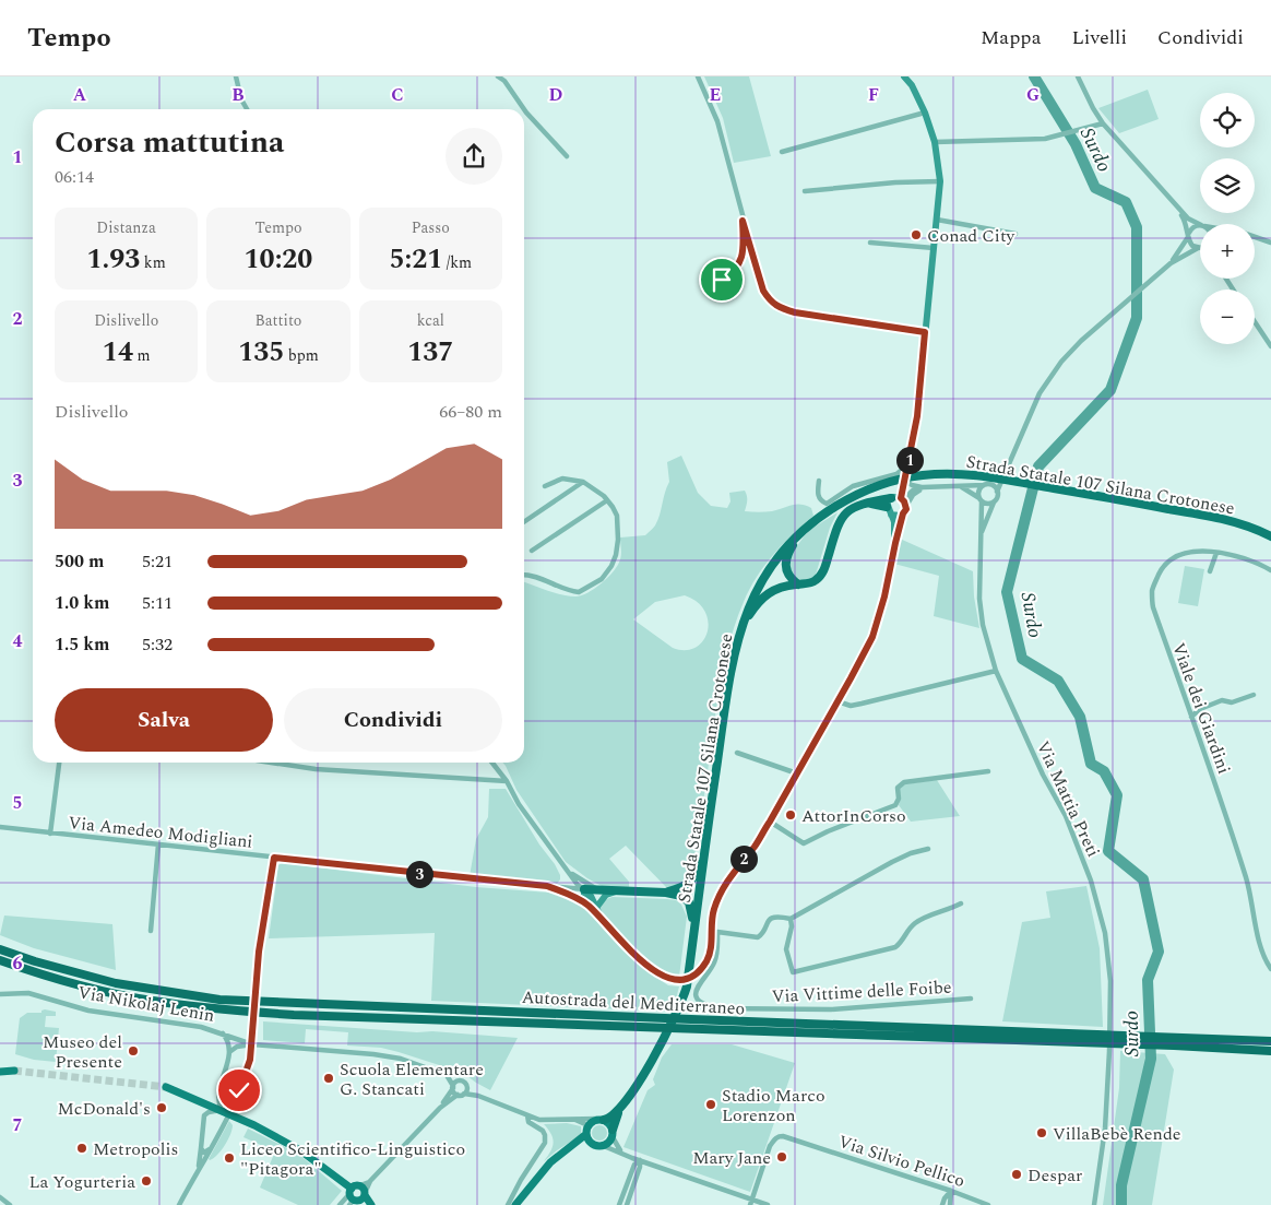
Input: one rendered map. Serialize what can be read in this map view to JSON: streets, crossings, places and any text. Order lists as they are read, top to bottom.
{
  "streets": {
    "highway": ["Strada Statale 107 Silana Crotonese", "Autostrada del Mediterraneo"],
    "street": [
      "Viale dei Giardini",
      "Via Mattia Preti",
      "Via Amedeo Modigliani",
      "Via Vittime delle Foibe",
      "Via Nikolaj Lenin",
      "Via Silvio Pellico"
    ]
  },
  "water": ["Surdo"],
  "places": [
    "Conad City",
    "AttorInCorso",
    "Museo del Presente",
    "Scuola Elementare G. Stancati",
    "Stadio Marco Lorenzon",
    "McDonald's",
    "VillaBebè Rende",
    "Metropolis",
    "Mary Jane",
    "Liceo Scientifico-Linguistico \"Pitagora\"",
    "Despar",
    "La Yogurteria"
  ],
  "page": {
    "header": "Tempo",
    "nav": ["Mappa", "Livelli", "Condividi"],
    "map_buttons": ["+", "−"],
    "heading": ["Corsa mattutina", "06:14"],
    "stats": [
      ["Distanza", "1.93 km"],
      ["Tempo", "10:20"],
      ["Passo", "5:21 /km"],
      ["Dislivello", "14 m"],
      ["Battito", "135 bpm"],
      ["kcal", "137"]
    ],
    "chart": ["Dislivello", "66–80 m"],
    "pins": ["1", "2", "3"],
    "list": [
      {
        "name": "500 m",
        "note": "5:21"
      },
      {
        "name": "1.0 km",
        "note": "5:11"
      },
      {
        "name": "1.5 km",
        "note": "5:32"
      }
    ],
    "buttons": ["Salva", "Condividi"]
  },
  "grid": {
    "columns": [
      "A",
      "B",
      "C",
      "D",
      "E",
      "F",
      "G"
    ],
    "rows": [
      "1",
      "2",
      "3",
      "4",
      "5",
      "6",
      "7"
    ]
  }
}
